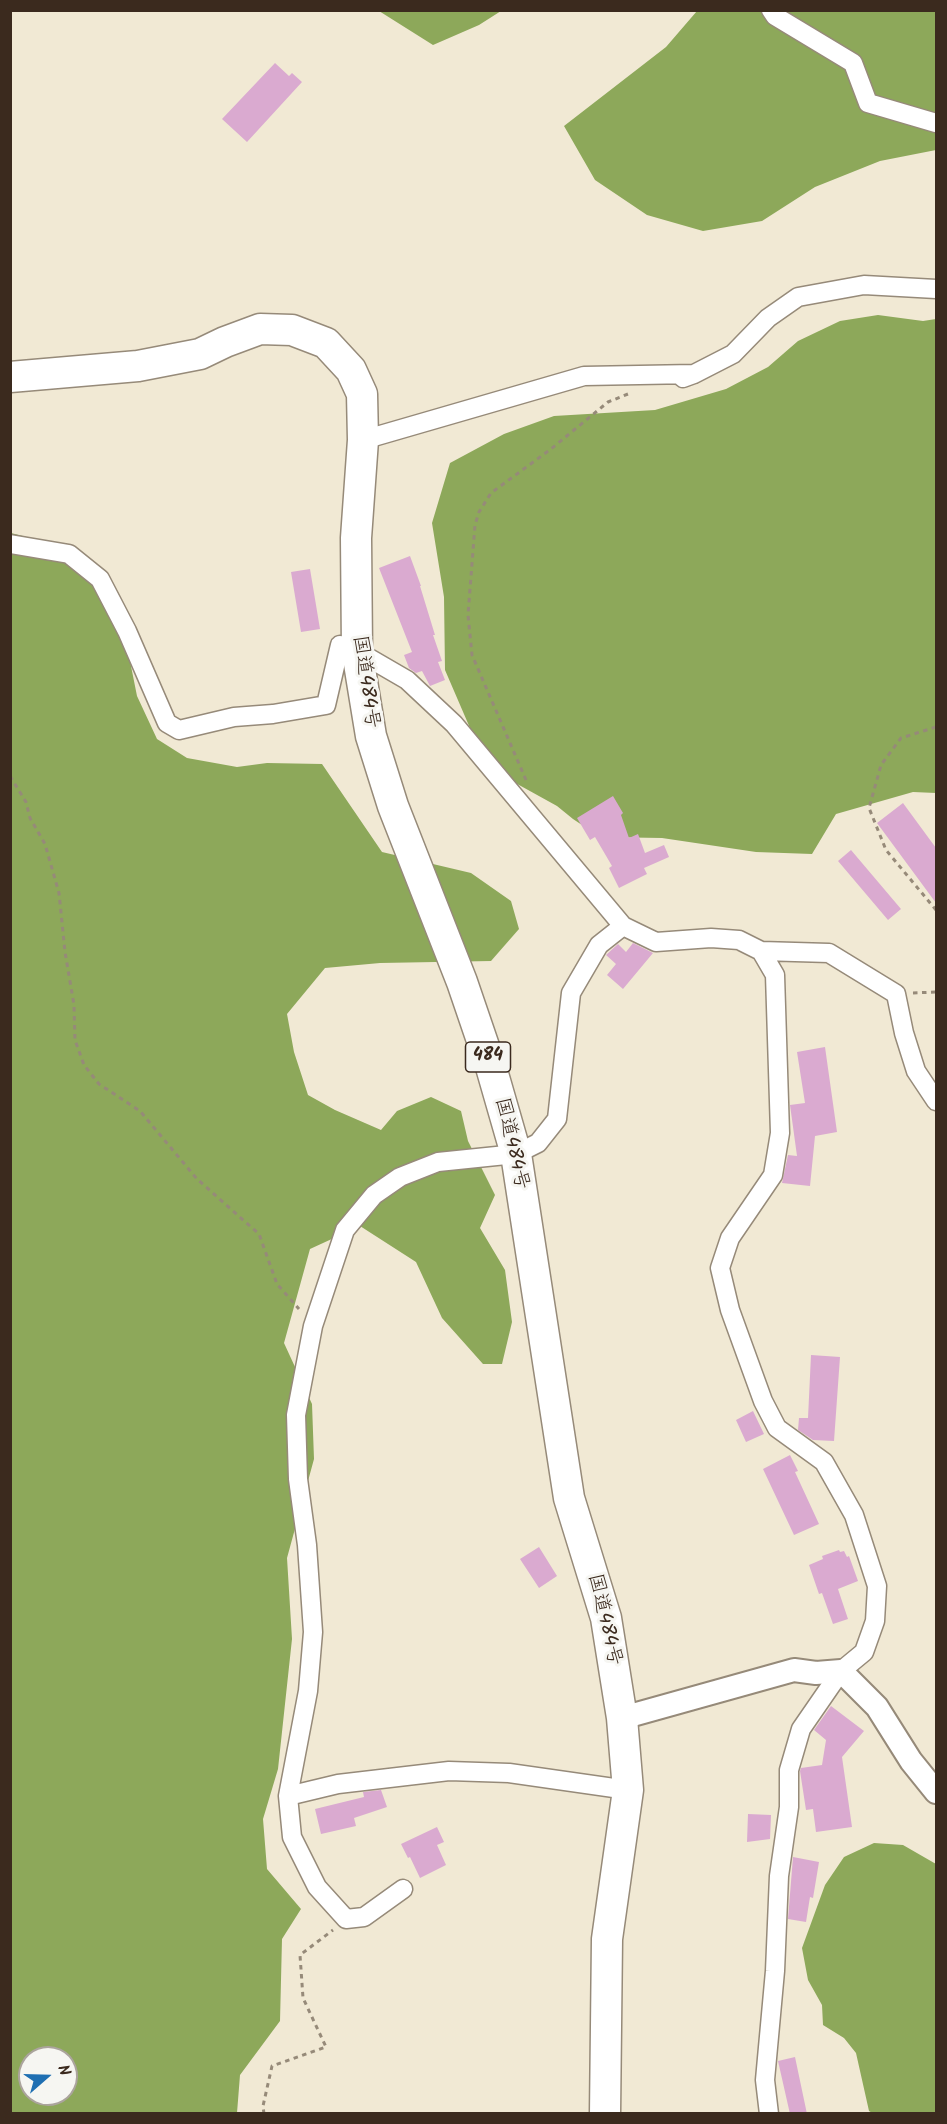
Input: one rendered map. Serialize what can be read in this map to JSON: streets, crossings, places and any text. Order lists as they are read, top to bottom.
{
  "streets": {
    "highway": ["国道484号", "484"]
  },
  "north": "right"
}
